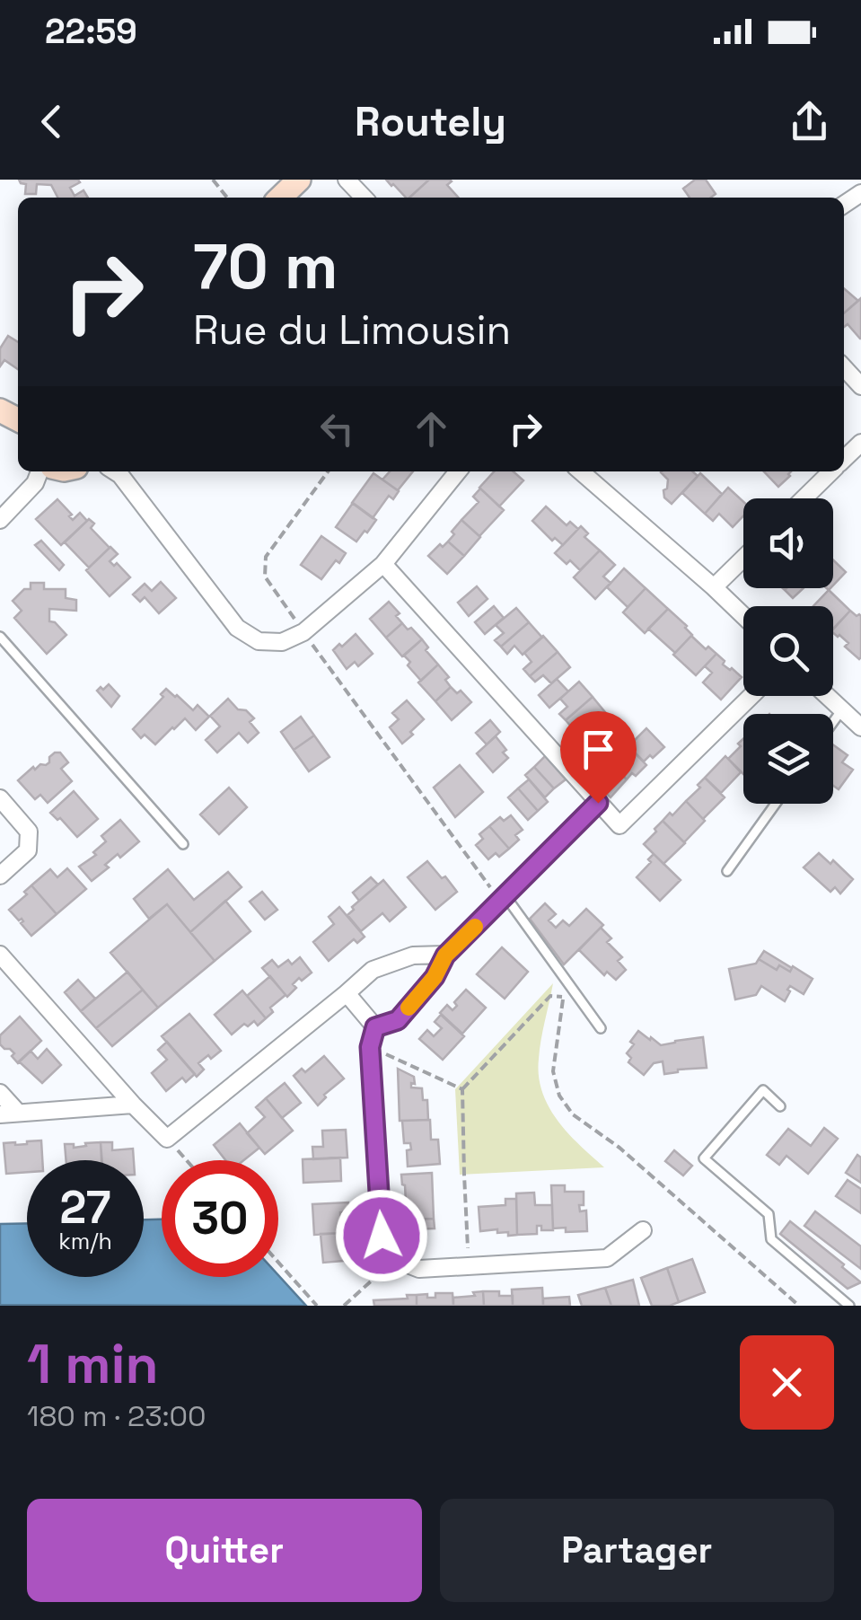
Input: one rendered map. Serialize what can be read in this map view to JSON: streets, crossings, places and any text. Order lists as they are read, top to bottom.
{
  "page": {
    "status": "22:59",
    "header": "Routely",
    "turn": ["70 m", "Rue du Limousin"],
    "speed": "27 km/h",
    "limit": "30",
    "heading": ["1 min", "180 m · 23:00"],
    "buttons": ["Quitter", "Partager"]
  }
}
